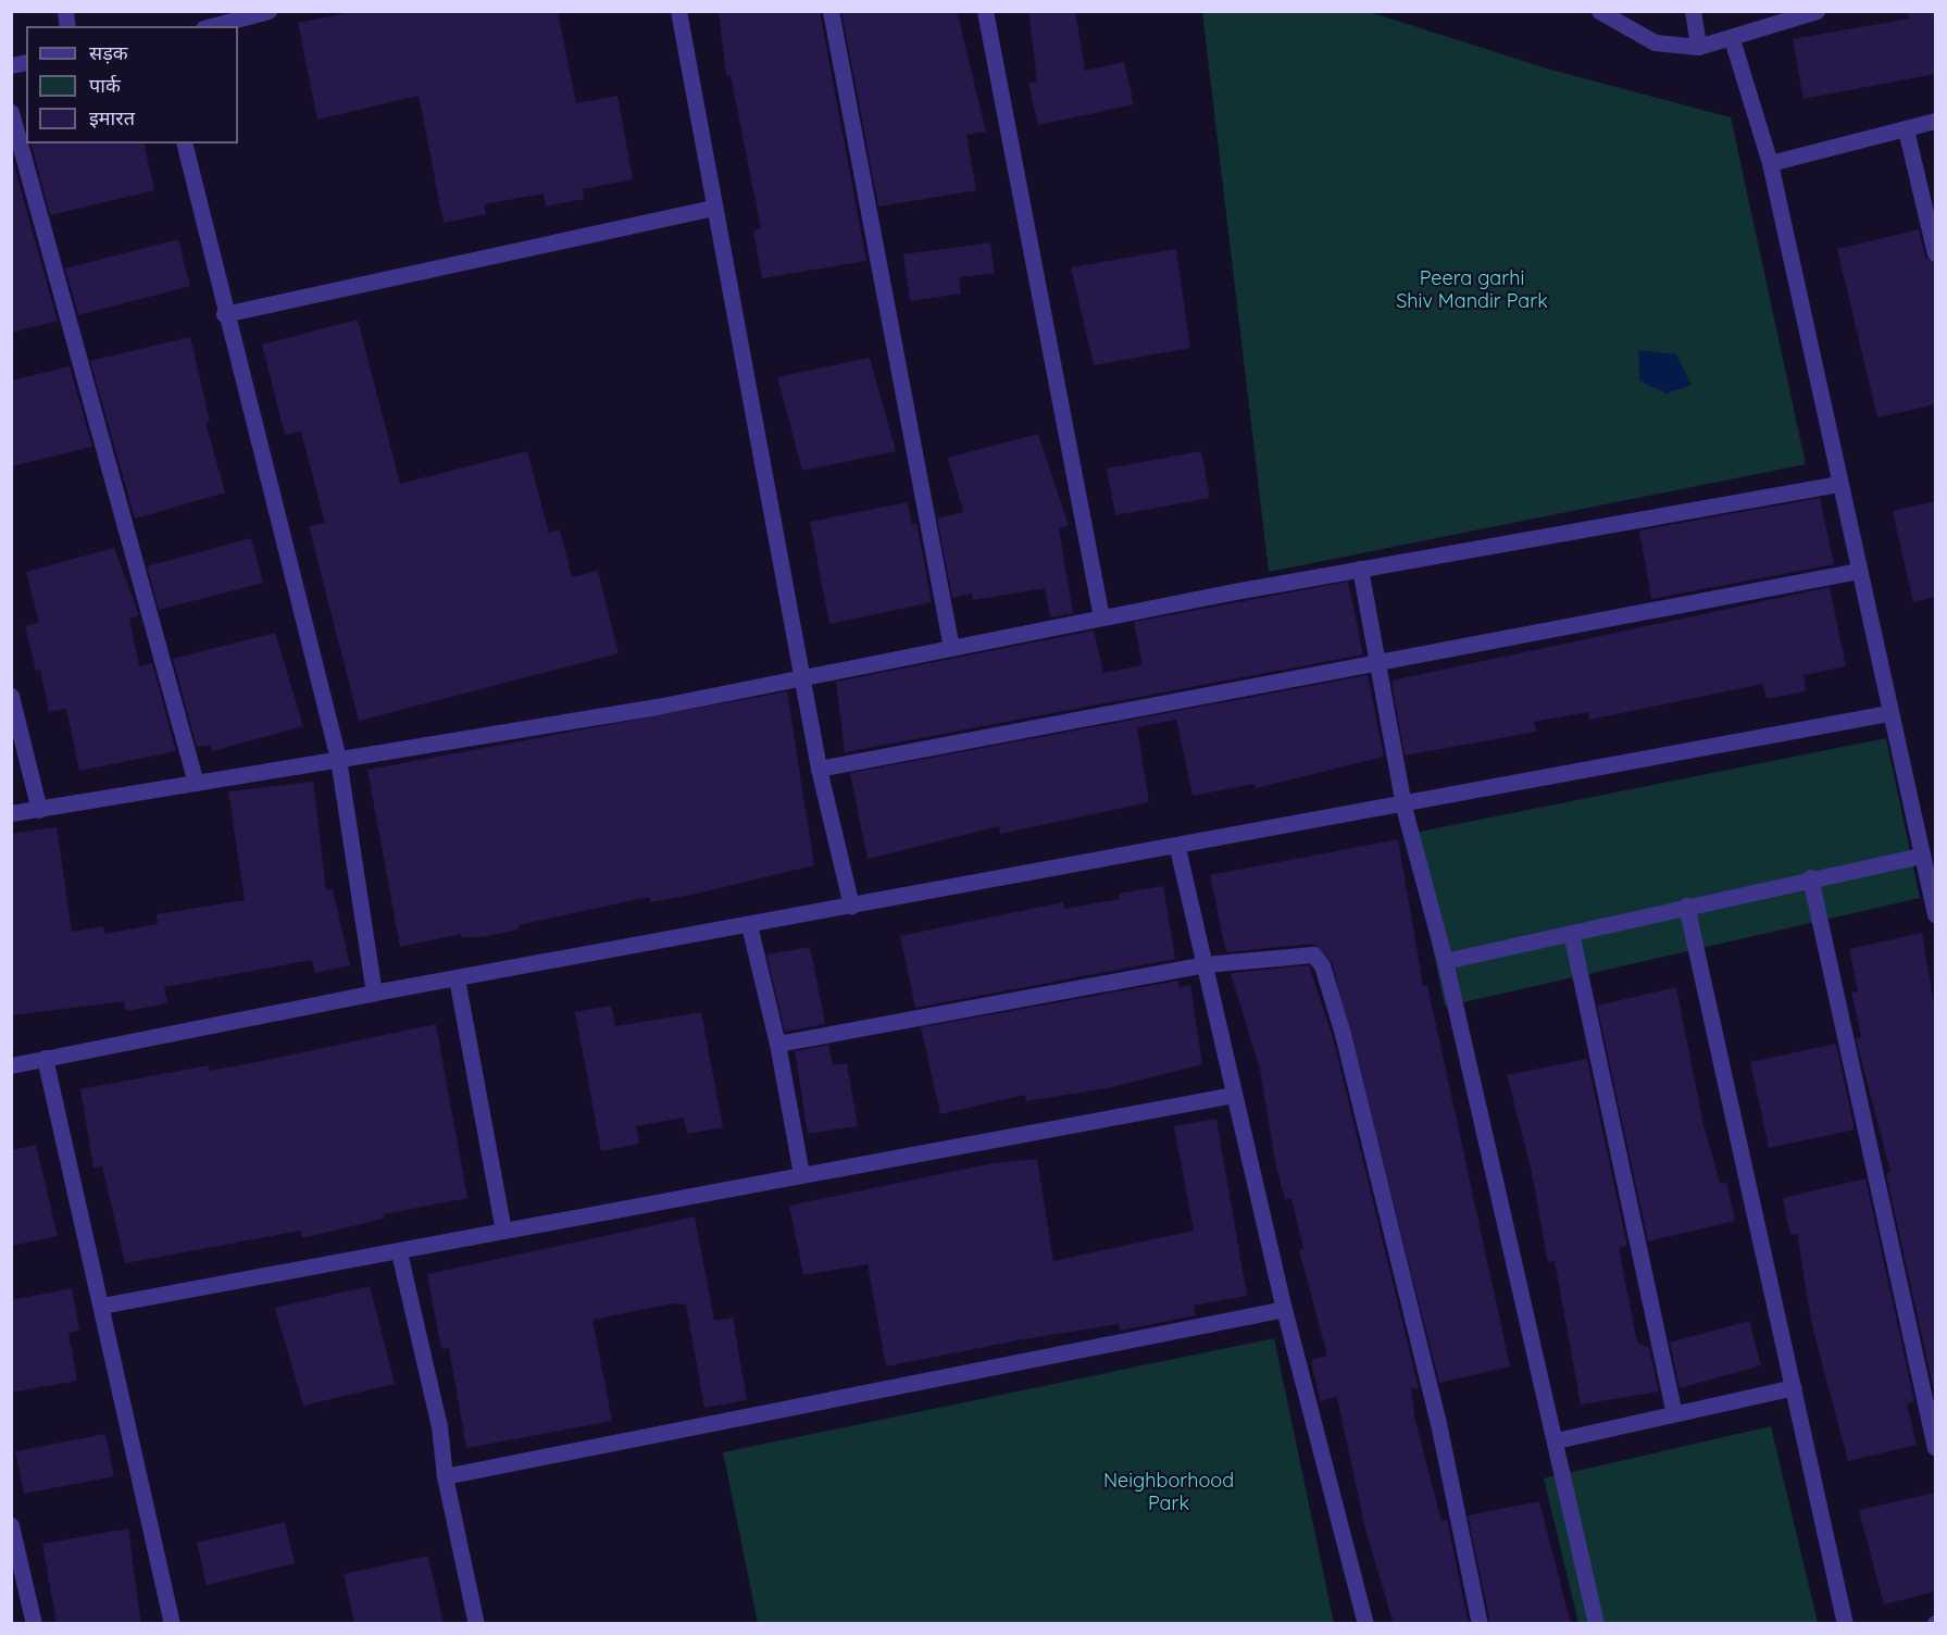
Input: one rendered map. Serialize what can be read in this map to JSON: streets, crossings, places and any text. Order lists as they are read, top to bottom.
{
  "parks": ["Peera garhi Shiv Mandir Park", "Neighborhood Park"],
  "legend": ["सड़क", "पार्क", "इमारत"]
}
